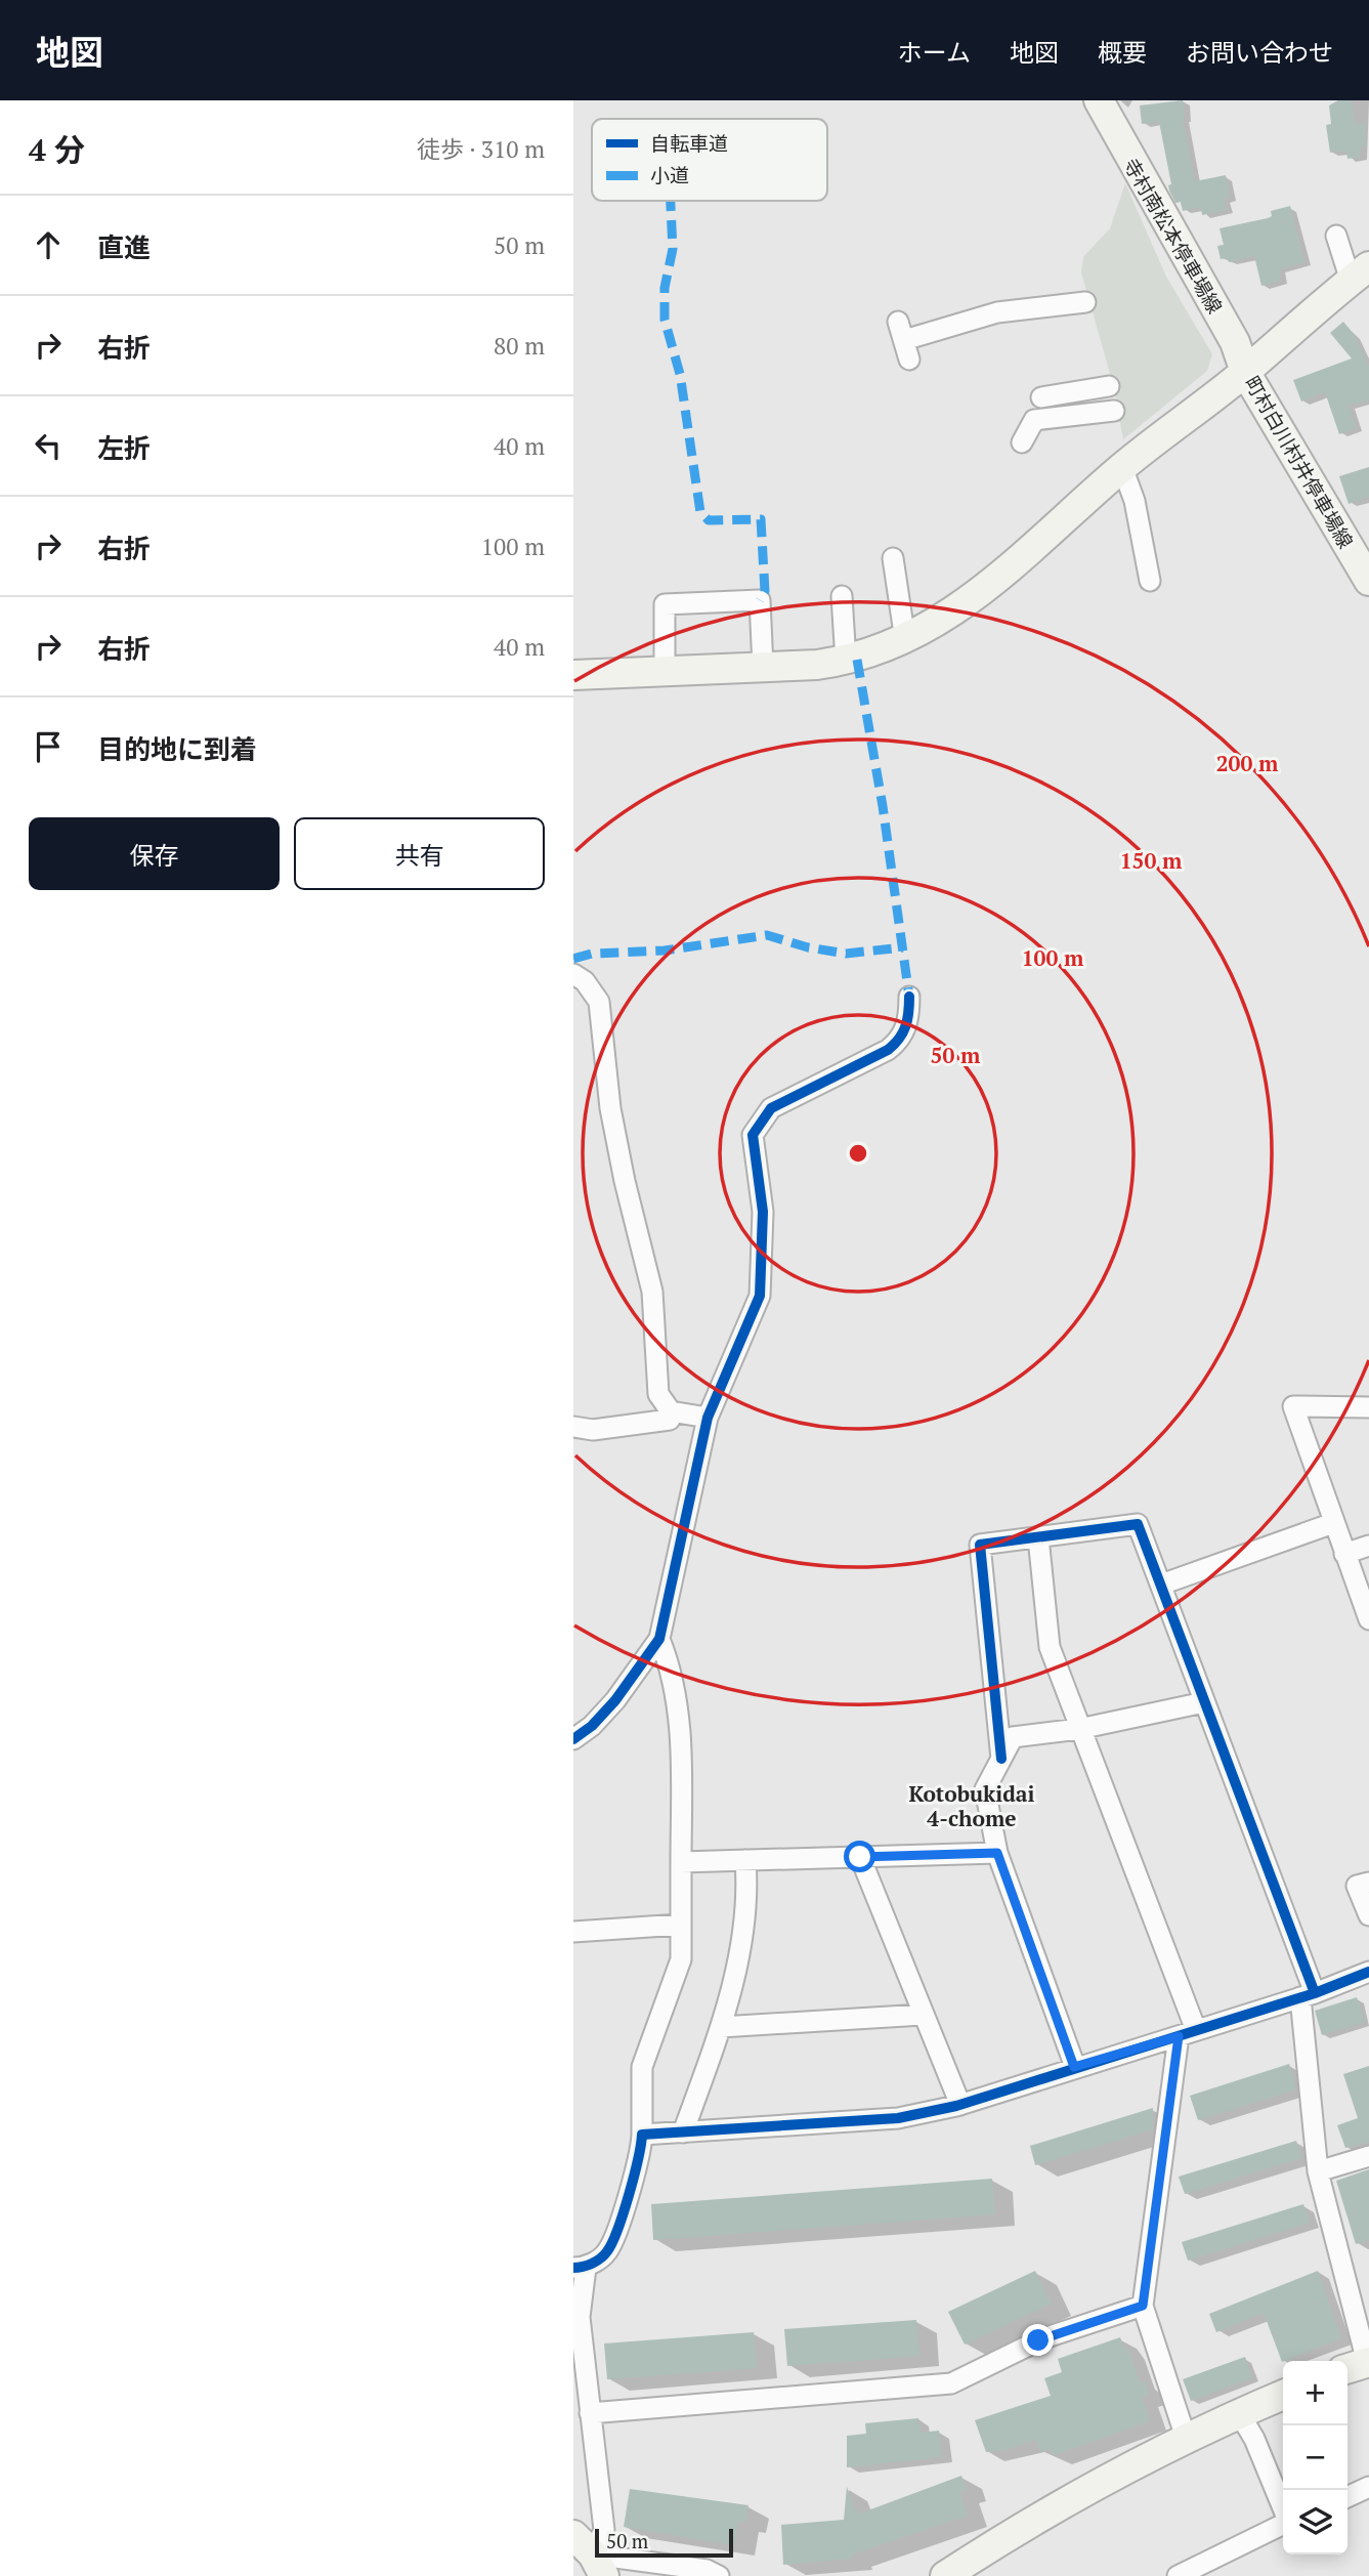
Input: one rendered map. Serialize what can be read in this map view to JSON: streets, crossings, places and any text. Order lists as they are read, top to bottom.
{
  "streets": {
    "street": ["寺村南松本停車場線", "町村白川村井停車場線"]
  },
  "crossings": [
    ["寺村南松本停車場線", "町村白川村井停車場線"]
  ],
  "districts": ["Kotobukidai 4-chome"],
  "legend": ["自転車道", "小道"],
  "scale_bar": "50 m",
  "page": {
    "header": "地図",
    "nav": [
      "ホーム",
      "地図",
      "概要",
      "お問い合わせ"
    ],
    "heading": ["4 分", "徒歩 · 310 m"],
    "list": [
      ["直進", "50 m"],
      ["右折", "80 m"],
      ["左折", "40 m"],
      ["右折", "100 m"],
      ["右折", "40 m"],
      "目的地に到着"
    ],
    "buttons": ["保存", "共有"],
    "map_buttons": ["+", "−"],
    "scale": "50 m"
  },
  "rings": [
    "200 m",
    "150 m",
    "100 m",
    "50 m"
  ]
}
